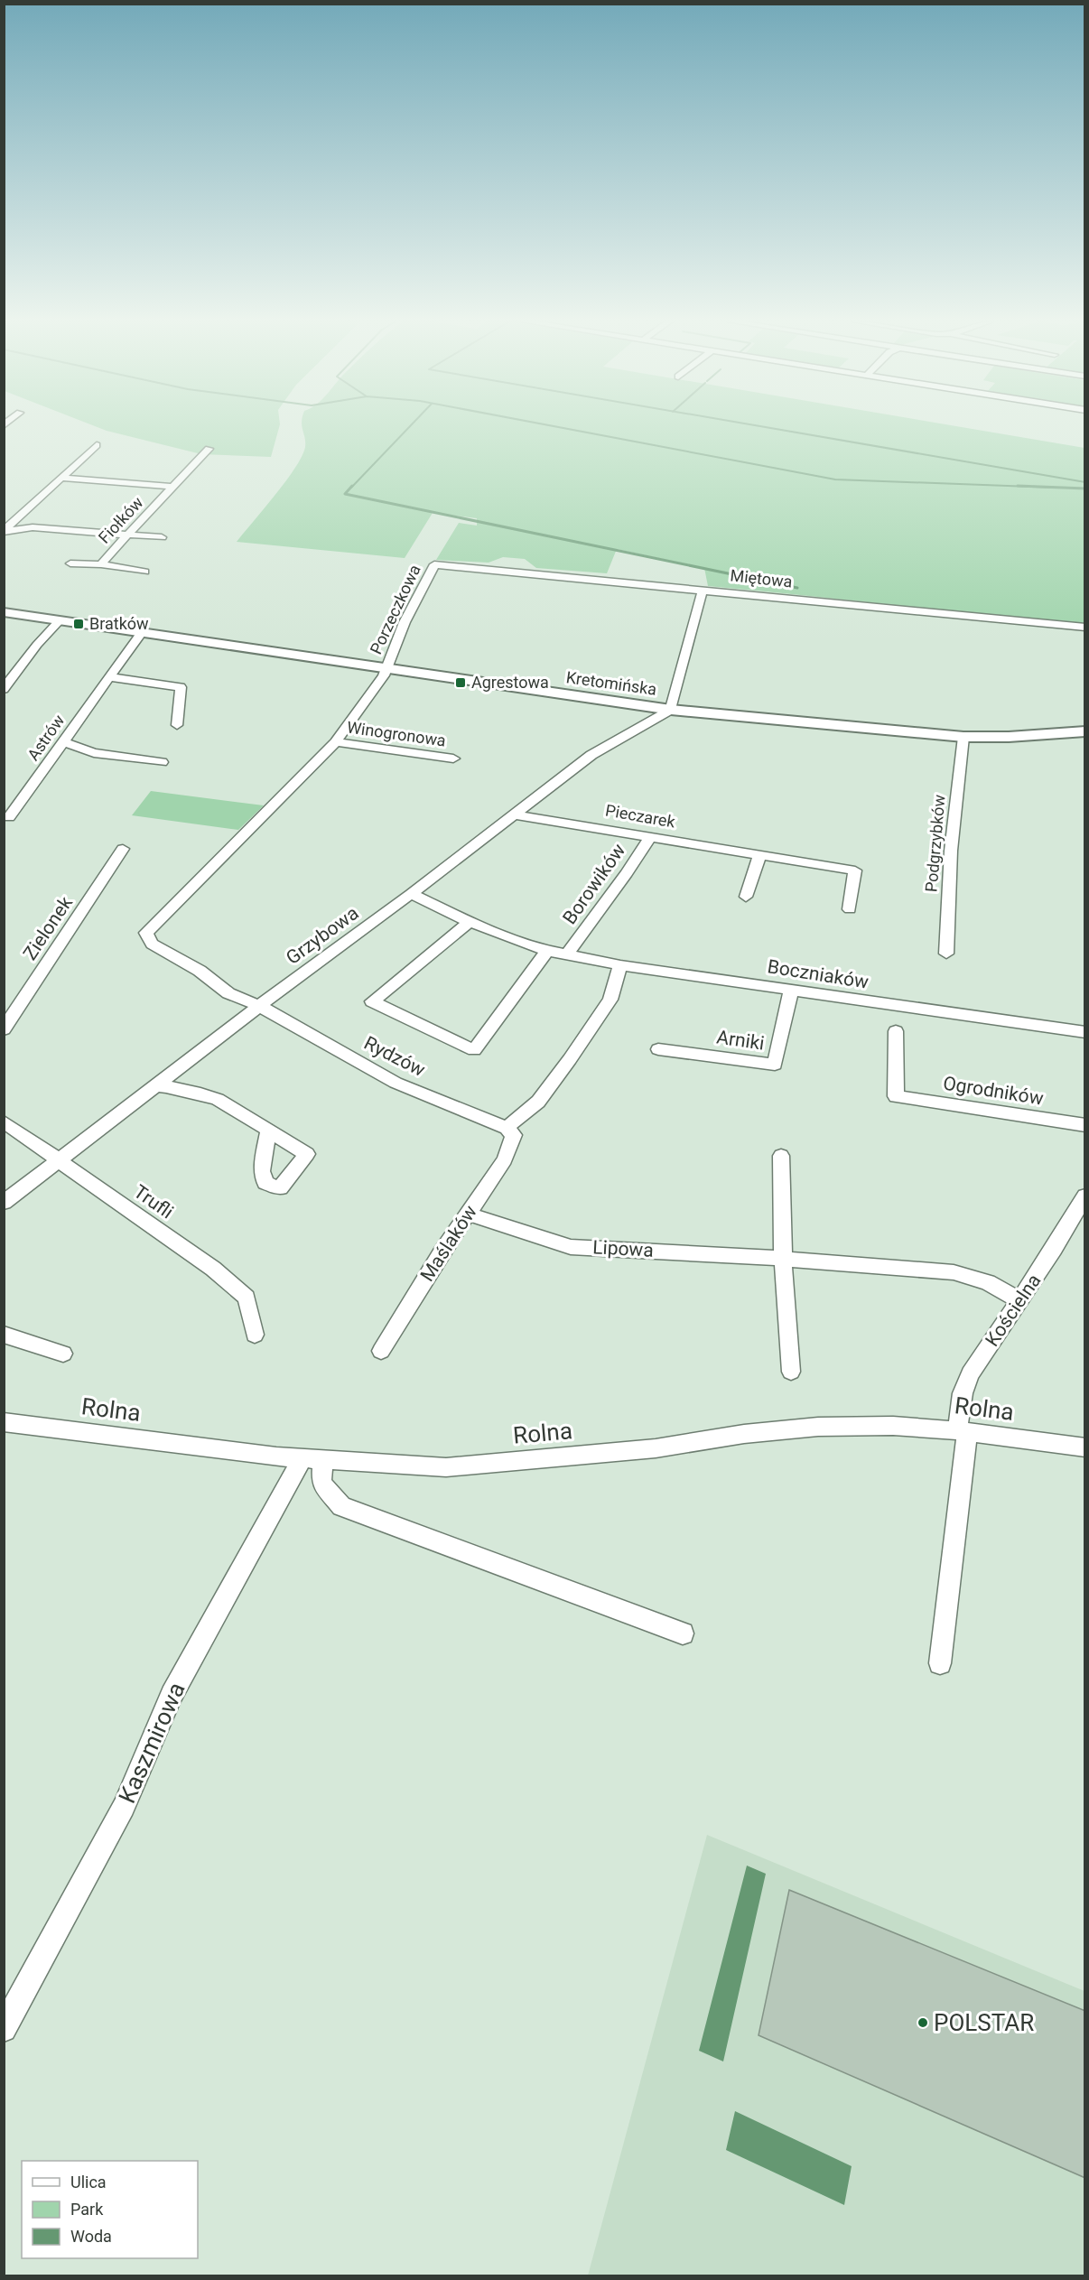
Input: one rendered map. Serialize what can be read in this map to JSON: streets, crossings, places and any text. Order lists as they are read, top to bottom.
{
  "streets": {
    "street": [
      "Fiołków",
      "Miętowa",
      "Porzeczkowa",
      "Kretomińska",
      "Winogronowa",
      "Astrów",
      "Pieczarek",
      "Podgrzybków",
      "Borowików",
      "Zielonek",
      "Grzybowa",
      "Boczniaków",
      "Arniki",
      "Rydzów",
      "Ogrodników",
      "Trufli",
      "Maślaków",
      "Lipowa",
      "Kościelna",
      "Rolna",
      "Kaszmirowa"
    ]
  },
  "crossings": [
    ["Miętowa", "Porzeczkowa"],
    ["Porzeczkowa", "Kretomińska"],
    ["Kretomińska", "Astrów"],
    ["Kretomińska", "Podgrzybków"],
    ["Kretomińska", "Grzybowa"],
    ["Pieczarek", "Borowików"],
    ["Pieczarek", "Grzybowa"],
    ["Borowików", "Boczniaków"],
    ["Grzybowa", "Boczniaków"],
    ["Grzybowa", "Rydzów"],
    ["Grzybowa", "Trufli"],
    ["Boczniaków", "Arniki"],
    ["Boczniaków", "Maślaków"],
    ["Rydzów", "Maślaków"],
    ["Maślaków", "Lipowa"],
    ["Lipowa", "Kościelna"],
    ["Kościelna", "Rolna"],
    ["Rolna", "Kaszmirowa"]
  ],
  "places": {
    "transit": ["Bratków", "Agrestowa"],
    "other": ["POLSTAR"]
  },
  "legend": ["Ulica", "Park", "Woda"]
}
